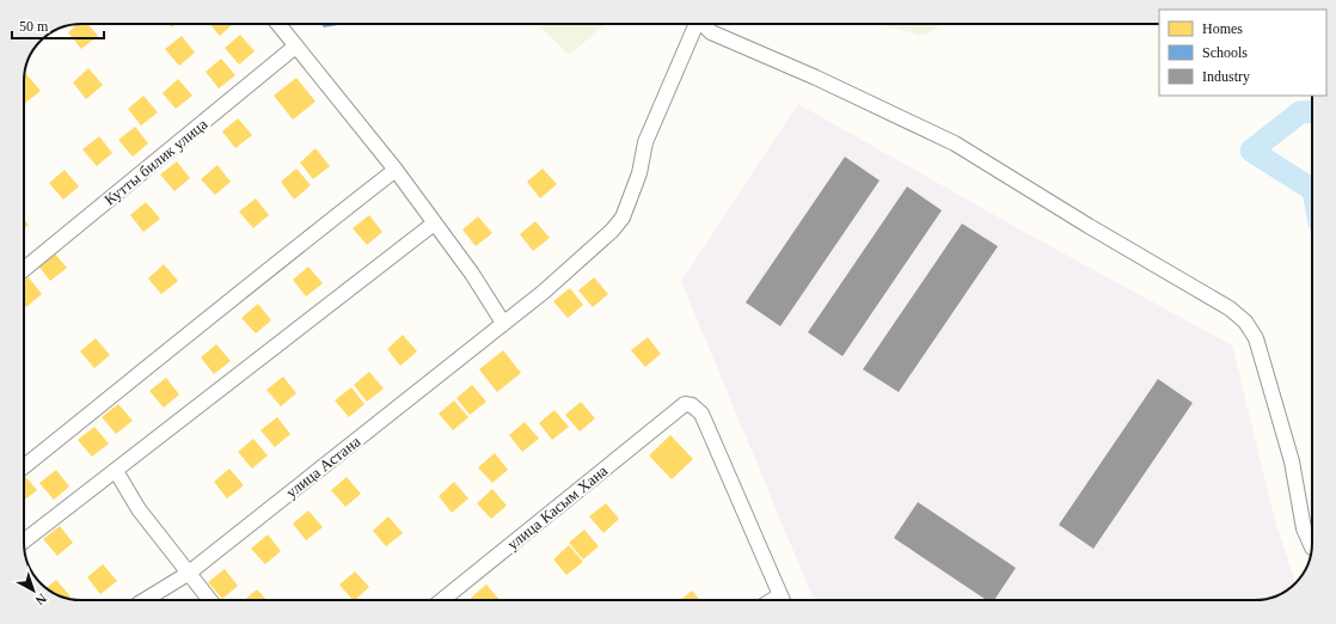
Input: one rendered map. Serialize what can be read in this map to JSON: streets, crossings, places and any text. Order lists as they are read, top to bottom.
{
  "streets": {
    "street": ["Кутты билик улица", "улица Астана", "улица Касым Хана"]
  },
  "legend": ["Homes", "Schools", "Industry"],
  "scale_bar": "50 m",
  "north": "bottom right"
}
